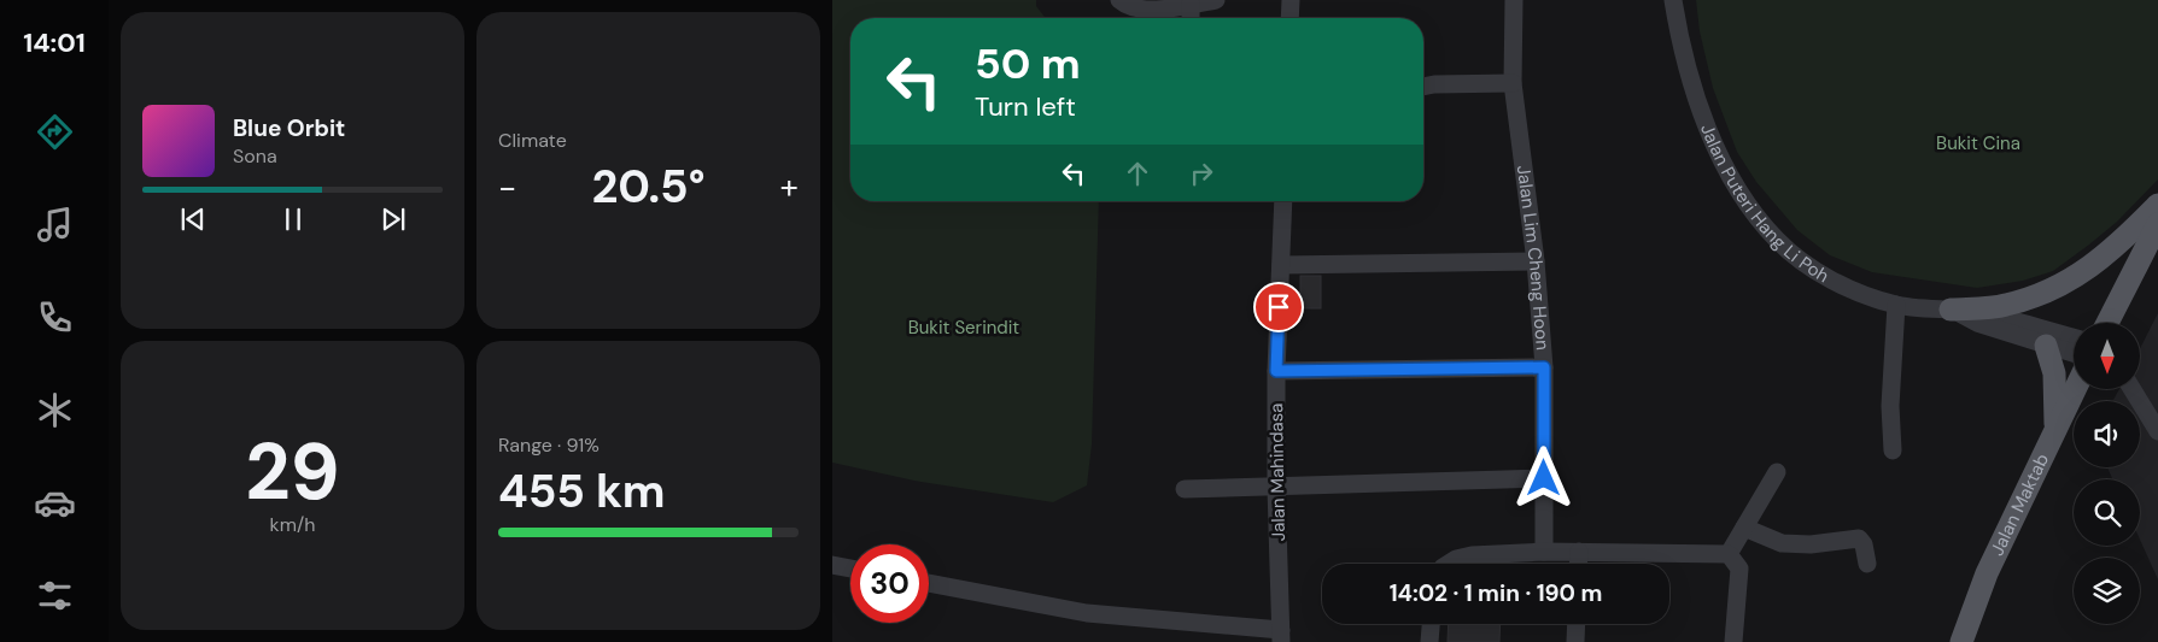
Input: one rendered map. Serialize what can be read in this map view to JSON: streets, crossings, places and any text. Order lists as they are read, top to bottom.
{
  "streets": {
    "main road": ["Jalan Maktab"],
    "street": ["Jalan Puteri Hang Li Poh", "Jalan Lim Cheng Hoon", "Jalan Mahindasa"]
  },
  "parks": ["Bukit Cina", "Bukit Serindit"],
  "north": "bottom",
  "page": {
    "tabs": "14:01",
    "tile": [
      "Climate",
      ["29", "km/h"],
      ["Range · 91%", "455 km"]
    ],
    "turn": ["50 m", "Turn left"],
    "song": ["Blue Orbit", "Sona"],
    "heat": ["−", "20.5°", "+"],
    "limit": "30",
    "trip": "14:02 · 1 min · 190 m"
  }
}
